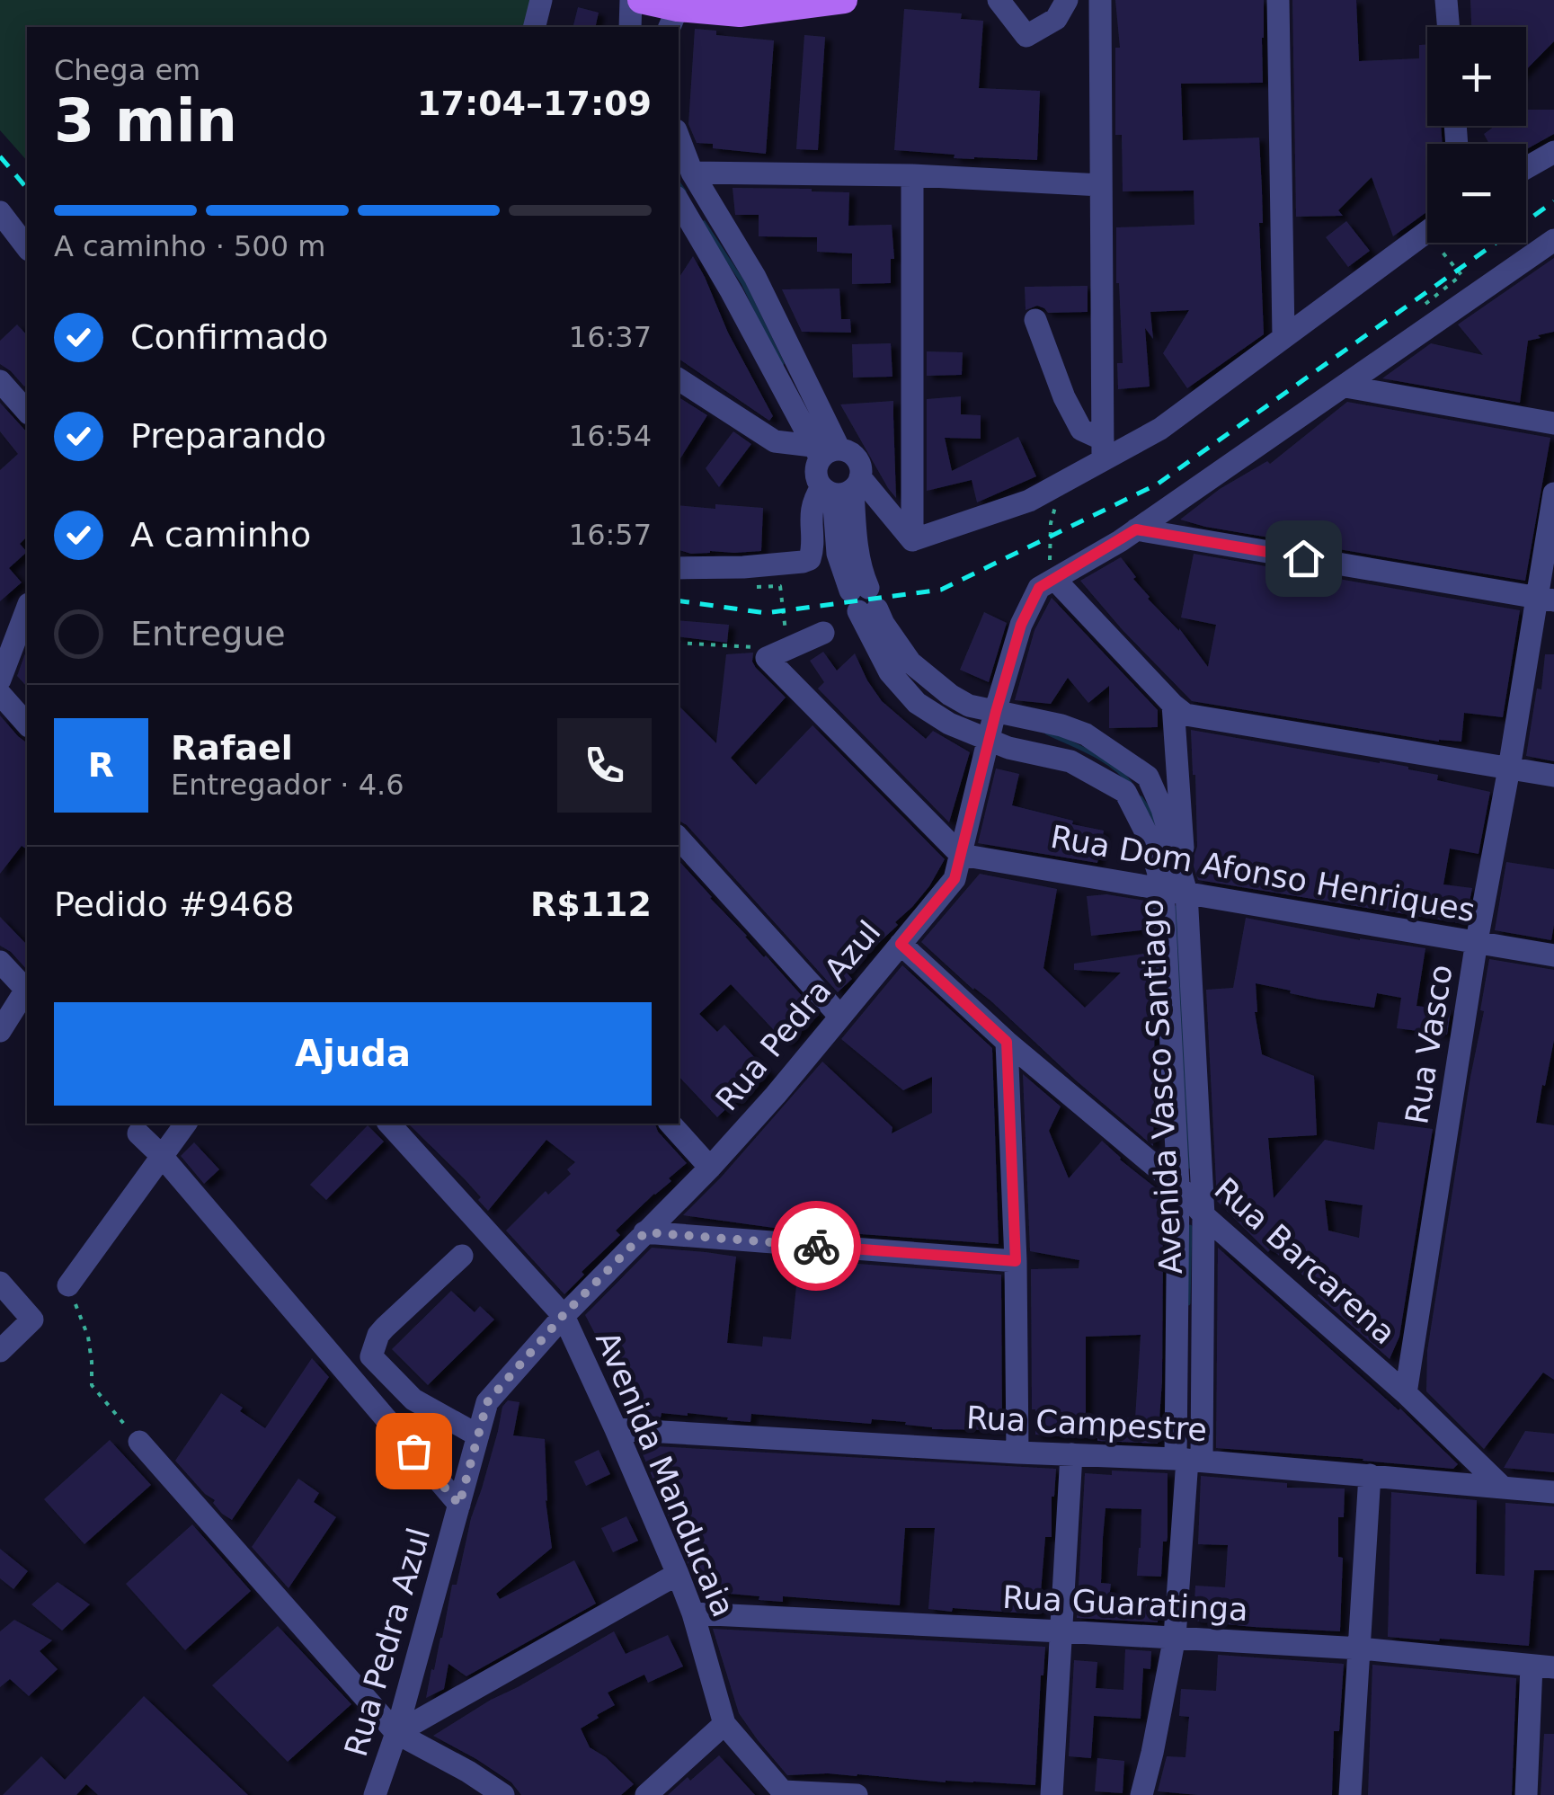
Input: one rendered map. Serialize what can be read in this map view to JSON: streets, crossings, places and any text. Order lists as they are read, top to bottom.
{
  "streets": {
    "street": [
      "Rua Dom Afonso Henriques",
      "Rua Pedra Azul",
      "Rua Vasco",
      "Avenida Vasco Santiago",
      "Rua Barcarena",
      "Rua Campestre",
      "Avenida Manducaia",
      "Rua Guaratinga"
    ]
  },
  "crossings": [
    ["Rua Dom Afonso Henriques", "Rua Pedra Azul"],
    ["Rua Dom Afonso Henriques", "Rua Vasco"],
    ["Rua Dom Afonso Henriques", "Avenida Vasco Santiago"],
    ["Rua Pedra Azul", "Avenida Vasco Santiago"],
    ["Rua Pedra Azul", "Rua Barcarena"],
    ["Rua Pedra Azul", "Avenida Manducaia"],
    ["Rua Vasco", "Rua Barcarena"],
    ["Avenida Vasco Santiago", "Rua Barcarena"],
    ["Avenida Vasco Santiago", "Rua Campestre"],
    ["Avenida Vasco Santiago", "Rua Guaratinga"],
    ["Rua Barcarena", "Rua Campestre"],
    ["Rua Campestre", "Avenida Manducaia"],
    ["Avenida Manducaia", "Rua Guaratinga"]
  ],
  "page": {
    "map_buttons": ["+", "−"],
    "heading": ["3 min", "Chega em", "17:04–17:09"],
    "panel": [
      "Rafael",
      "Entregador · 4.6",
      "Pedido #9468",
      "R$112"
    ],
    "bar": "A caminho · 500 m",
    "list": [
      ["Confirmado", "16:37"],
      ["Preparando", "16:54"],
      ["A caminho", "16:57"],
      "Entregue"
    ],
    "round": "R",
    "buttons": "Ajuda"
  }
}
